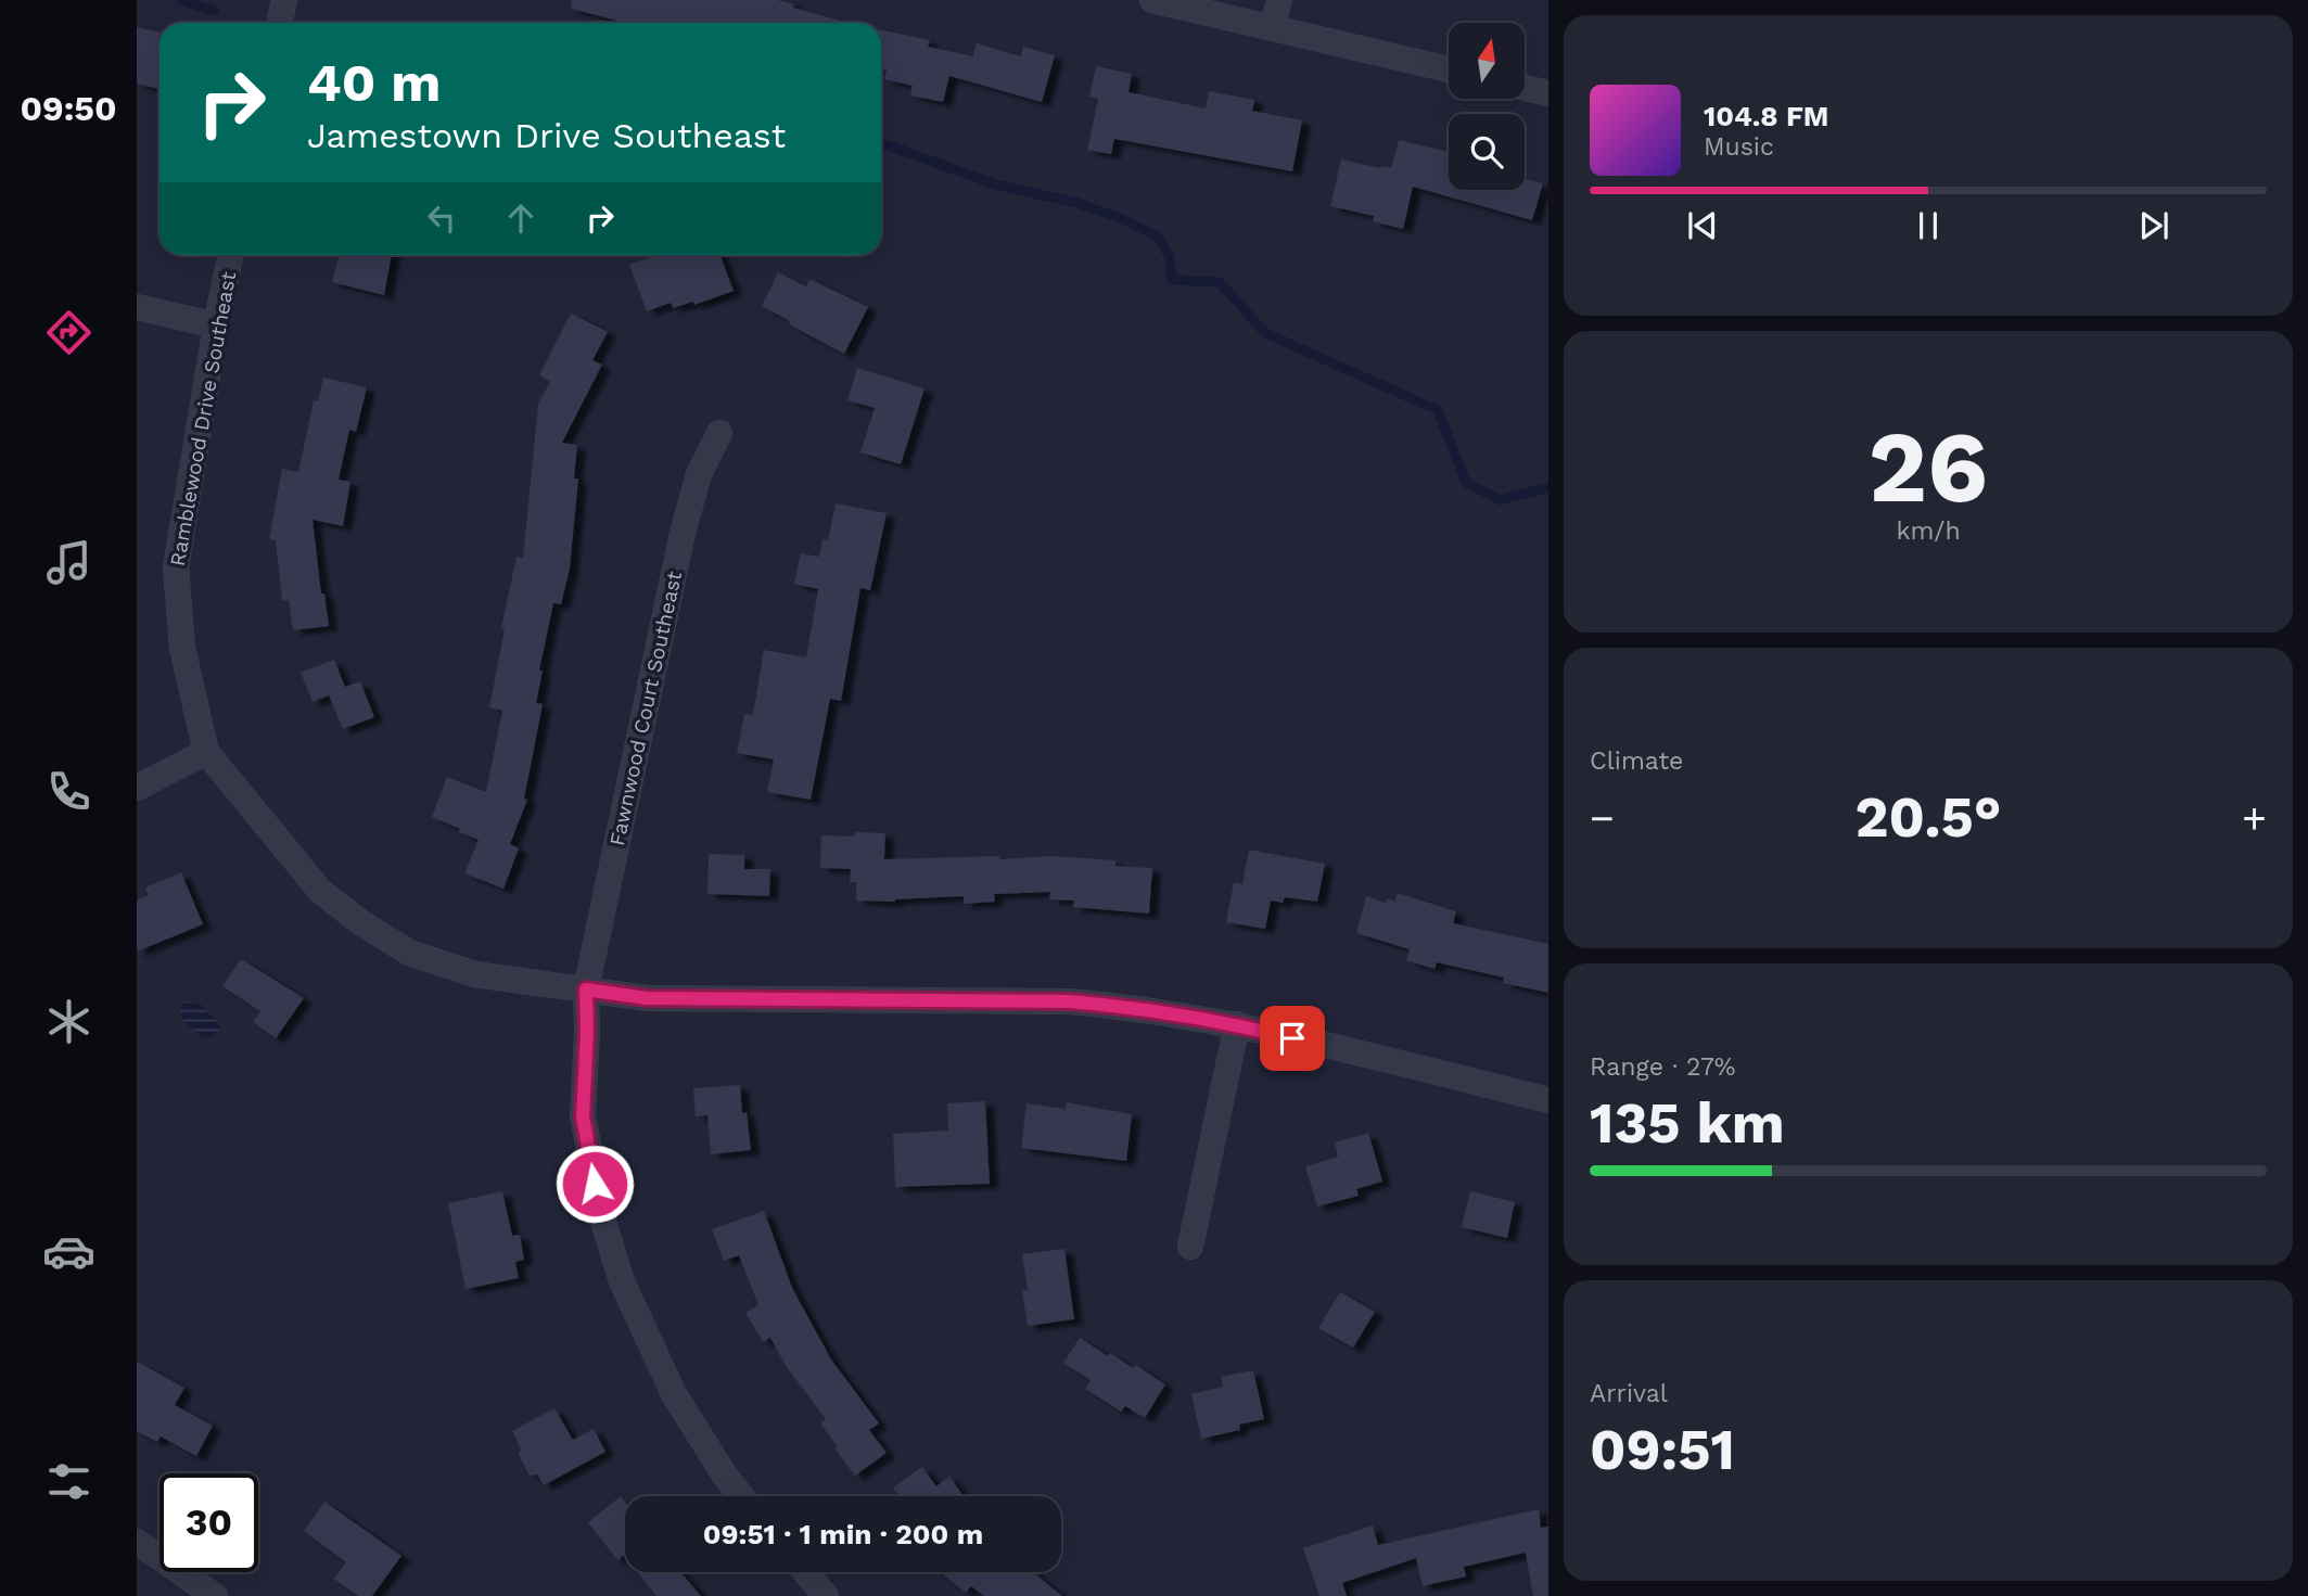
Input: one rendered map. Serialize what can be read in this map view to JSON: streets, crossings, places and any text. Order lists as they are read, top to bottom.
{
  "streets": {
    "street": ["Ramblewood Drive Southeast", "Fawnwood Court Southeast"]
  },
  "crossings": [
    ["Ramblewood Drive Southeast", "Fawnwood Court Southeast"]
  ],
  "north": "top",
  "page": {
    "tabs": "09:50",
    "turn": ["40 m", "Jamestown Drive Southeast"],
    "song": ["104.8 FM", "Music"],
    "tile": [
      ["26", "km/h"],
      "Climate",
      ["Range · 27%", "135 km"],
      ["Arrival", "09:51"]
    ],
    "heat": ["−", "20.5°", "+"],
    "limit": "30",
    "trip": "09:51 · 1 min · 200 m"
  }
}
